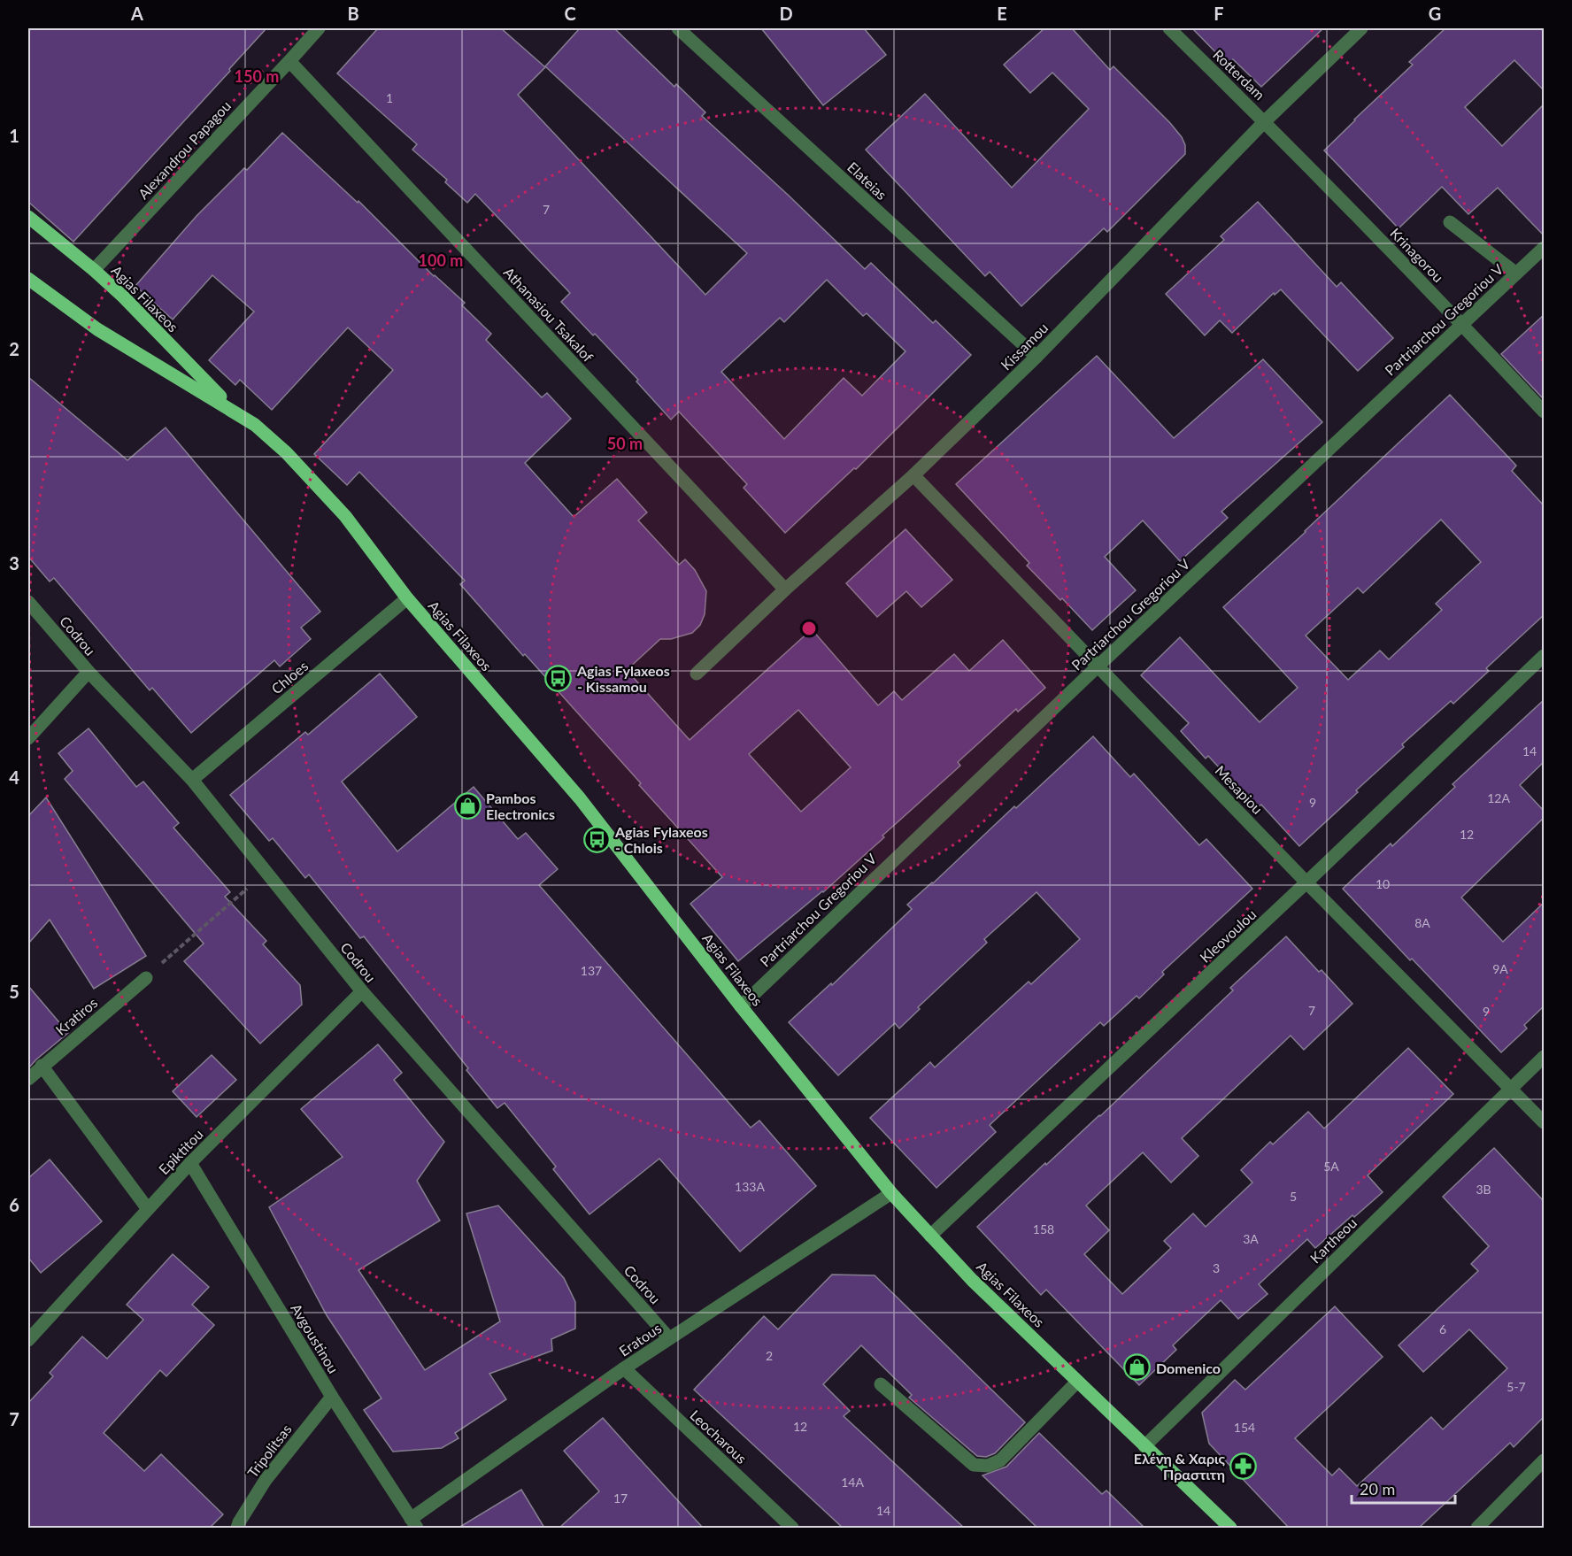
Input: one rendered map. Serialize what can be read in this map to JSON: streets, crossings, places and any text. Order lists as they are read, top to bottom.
{
  "streets": {
    "main road": ["Agias Filaxeos"],
    "street": [
      "Rotterdam",
      "Alexandrou Papagou",
      "Elateias",
      "Krinagorou",
      "Athanasiou Tsakalof",
      "Partriarchou Gregoriou V",
      "Kissamou",
      "Codrou",
      "Chloes",
      "Mesapiou",
      "Kleovoulou",
      "Kratiros",
      "Epiktitou",
      "Kartheou",
      "Avgoustinou",
      "Eratous",
      "Leocharous",
      "Tripolitsas"
    ]
  },
  "crossings": [
    ["Rotterdam", "Krinagorou"],
    ["Rotterdam", "Kissamou"],
    ["Alexandrou Papagou", "Agias Filaxeos"],
    ["Alexandrou Papagou", "Athanasiou Tsakalof"],
    ["Elateias", "Kissamou"],
    ["Krinagorou", "Partriarchou Gregoriou V"],
    ["Krinagorou", "Kissamou"],
    ["Agias Filaxeos", "Partriarchou Gregoriou V"],
    ["Agias Filaxeos", "Chloes"],
    ["Agias Filaxeos", "Kleovoulou"],
    ["Agias Filaxeos", "Kartheou"],
    ["Agias Filaxeos", "Eratous"],
    ["Athanasiou Tsakalof", "Kissamou"],
    ["Partriarchou Gregoriou V", "Mesapiou"],
    ["Kissamou", "Mesapiou"],
    ["Codrou", "Chloes"],
    ["Codrou", "Epiktitou"],
    ["Codrou", "Eratous"],
    ["Mesapiou", "Kleovoulou"],
    ["Mesapiou", "Kartheou"],
    ["Epiktitou", "Avgoustinou"],
    ["Avgoustinou", "Eratous"],
    ["Avgoustinou", "Tripolitsas"],
    ["Eratous", "Leocharous"]
  ],
  "places": {
    "bus stop": ["Agias Fylaxeos - Kissamou", "Agias Fylaxeos - Chlois"],
    "shop": ["Pambos Electronics", "Domenico"],
    "pharmacy": ["Ελένη & Χαρις Πραστιτη"]
  },
  "house_numbers": [
    "1",
    "7",
    "14",
    "12A",
    "9",
    "12",
    "10",
    "8A",
    "9A",
    "137",
    "7",
    "9",
    "5A",
    "133A",
    "3B",
    "5",
    "158",
    "3A",
    "3",
    "6",
    "2",
    "5-7",
    "12",
    "154",
    "14A",
    "17",
    "14"
  ],
  "scale_bar": "20 m",
  "grid": {
    "columns": [
      "A",
      "B",
      "C",
      "D",
      "E",
      "F",
      "G"
    ],
    "rows": [
      "1",
      "2",
      "3",
      "4",
      "5",
      "6",
      "7"
    ]
  },
  "rings": ["150 m", "100 m", "50 m"]
}
